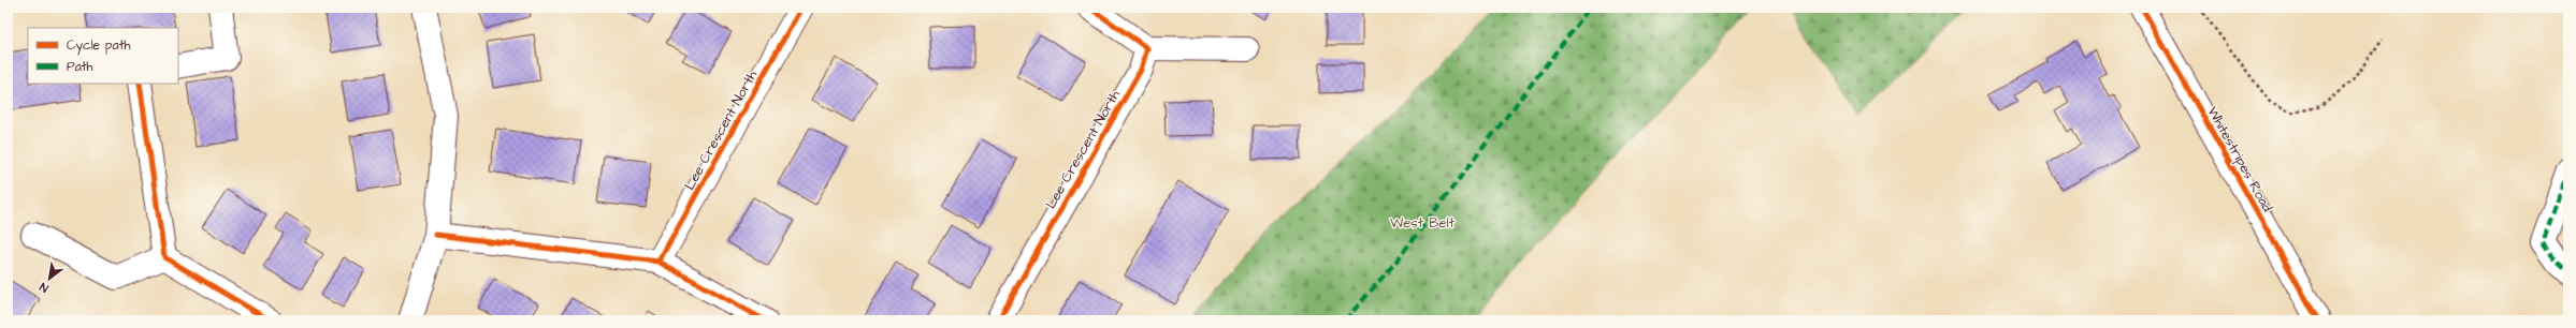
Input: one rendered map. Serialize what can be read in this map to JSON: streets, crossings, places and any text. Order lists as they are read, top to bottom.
{
  "streets": {
    "street": ["Lee Crescent North", "Whitestripes Road"]
  },
  "parks": ["West Belt"],
  "legend": ["Cycle path", "Path"],
  "north": "bottom left"
}
